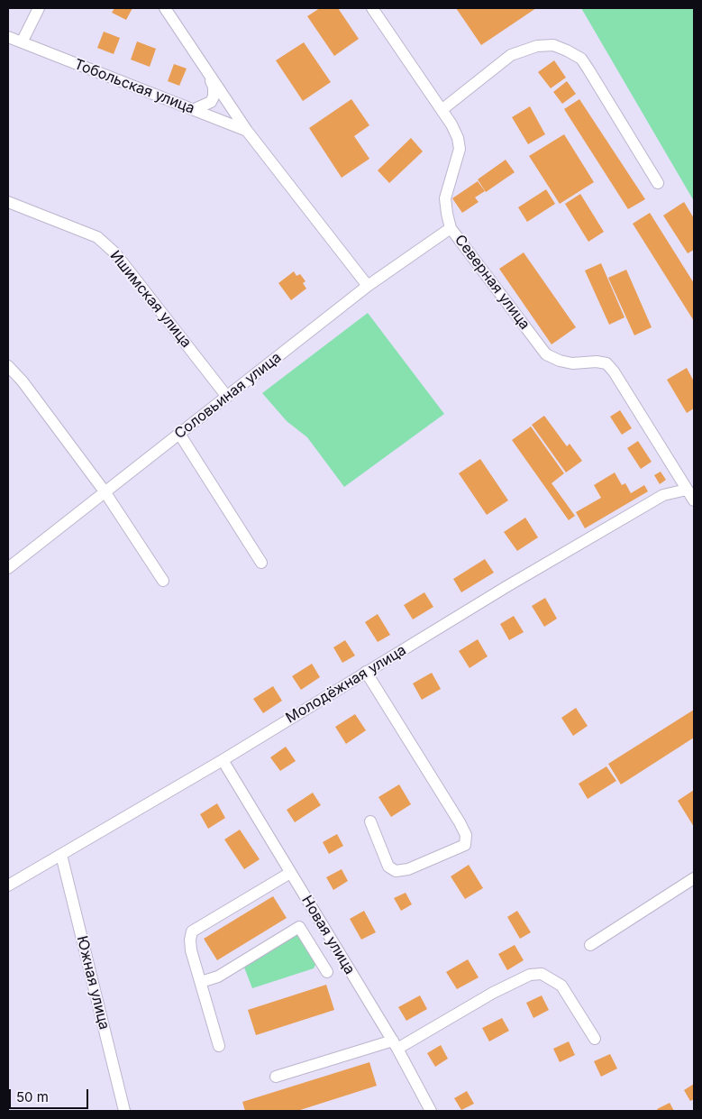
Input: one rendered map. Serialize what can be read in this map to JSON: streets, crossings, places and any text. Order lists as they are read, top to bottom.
{
  "streets": {
    "street": [
      "Тобольская улица",
      "Северная улица",
      "Ишимская улица",
      "Соловьиная улица",
      "Молодёжная улица",
      "Новая улица",
      "Южная улица"
    ]
  },
  "crossings": [
    ["Тобольская улица", "Соловьиная улица"],
    ["Северная улица", "Соловьиная улица"],
    ["Северная улица", "Молодёжная улица"],
    ["Ишимская улица", "Соловьиная улица"],
    ["Молодёжная улица", "Новая улица"],
    ["Молодёжная улица", "Южная улица"]
  ],
  "scale_bar": "50 m"
}
